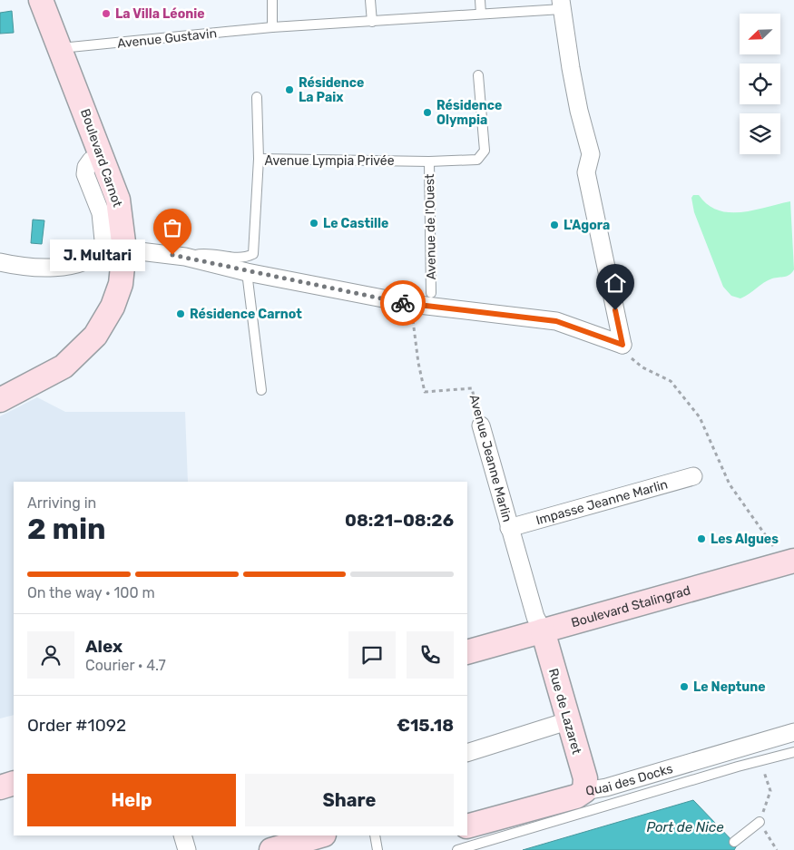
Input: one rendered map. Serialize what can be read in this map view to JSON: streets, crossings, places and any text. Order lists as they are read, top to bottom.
{
  "streets": {
    "street": [
      "Boulevard Carnot",
      "Avenue Jeanne Marlin",
      "Impasse Jeanne Marlin",
      "Boulevard Stalingrad",
      "Rue de Lazaret",
      "Quai des Docks"
    ],
    "lane": ["Avenue Gustavin", "Avenue Lympia Privée", "Avenue de l'Ouest"]
  },
  "crossings": [
    ["Avenue Gustavin", "Boulevard Carnot"],
    ["Avenue Lympia Privée", "Avenue de l'Ouest"],
    ["Avenue Jeanne Marlin", "Impasse Jeanne Marlin"],
    ["Avenue Jeanne Marlin", "Boulevard Stalingrad"],
    ["Avenue Jeanne Marlin", "Rue de Lazaret"],
    ["Boulevard Stalingrad", "Rue de Lazaret"],
    ["Rue de Lazaret", "Quai des Docks"]
  ],
  "water": ["Port de Nice"],
  "places": [
    "La Villa Léonie",
    "Résidence La Paix",
    "Résidence Olympia",
    "Le Castille",
    "L'Agora",
    "J. Multari",
    "Résidence Carnot",
    "Les Algues",
    "Le Neptune"
  ],
  "north": "bottom left",
  "page": {
    "bubble": "J. Multari",
    "heading": ["2 min", "Arriving in", "08:21–08:26"],
    "panel": [
      "Alex",
      "Courier · 4.7",
      "Order #1092",
      "€15.18"
    ],
    "bar": "On the way · 100 m",
    "buttons": ["Help", "Share"]
  }
}
